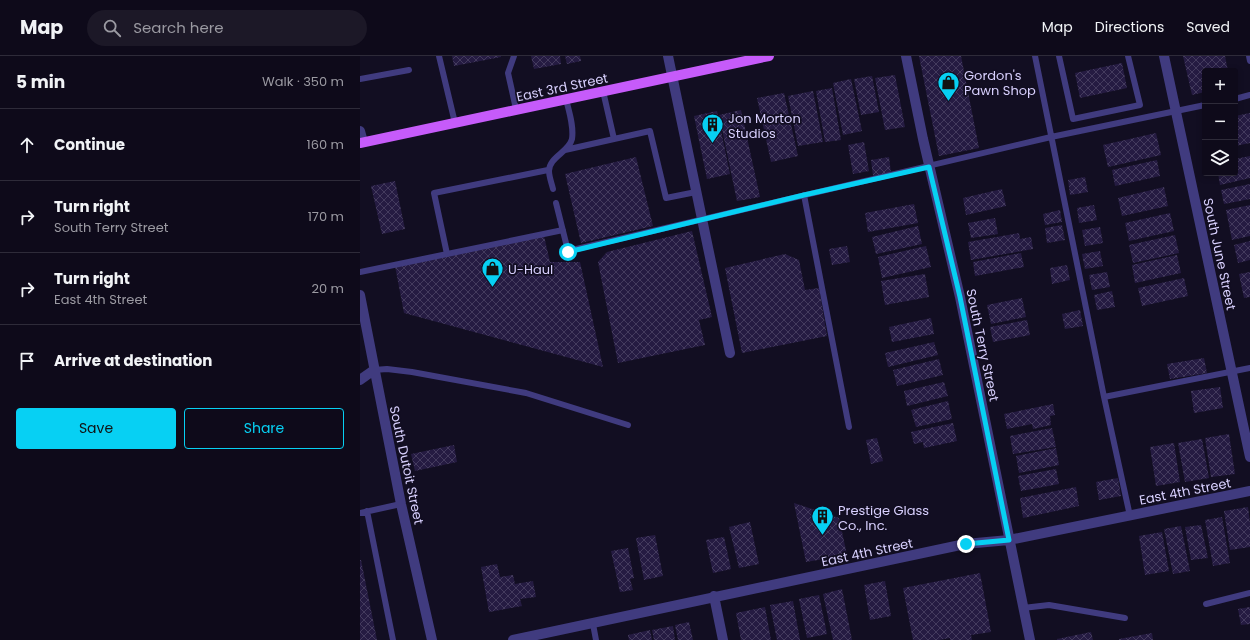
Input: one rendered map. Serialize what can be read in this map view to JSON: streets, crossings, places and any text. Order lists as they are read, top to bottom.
{
  "streets": {
    "main road": ["East 3rd Street"],
    "street": [
      "South June Street",
      "South Terry Street",
      "South Dutoit Street",
      "East 4th Street"
    ]
  },
  "crossings": [
    ["South Terry Street", "East 4th Street"]
  ],
  "places": {
    "shop": ["Gordon's Pawn Shop", "U-Haul"],
    "building": ["Jon Morton Studios", "Prestige Glass Co., Inc."]
  },
  "page": {
    "header": "Map",
    "search": "Search here",
    "nav": ["Map", "Directions", "Saved"],
    "heading": ["5 min", "Walk · 350 m"],
    "map_buttons": ["+", "−"],
    "list": [
      ["Continue", "160 m"],
      ["Turn right", "South Terry Street", "170 m"],
      ["Turn right", "East 4th Street", "20 m"],
      "Arrive at destination"
    ],
    "buttons": ["Save", "Share"]
  }
}
